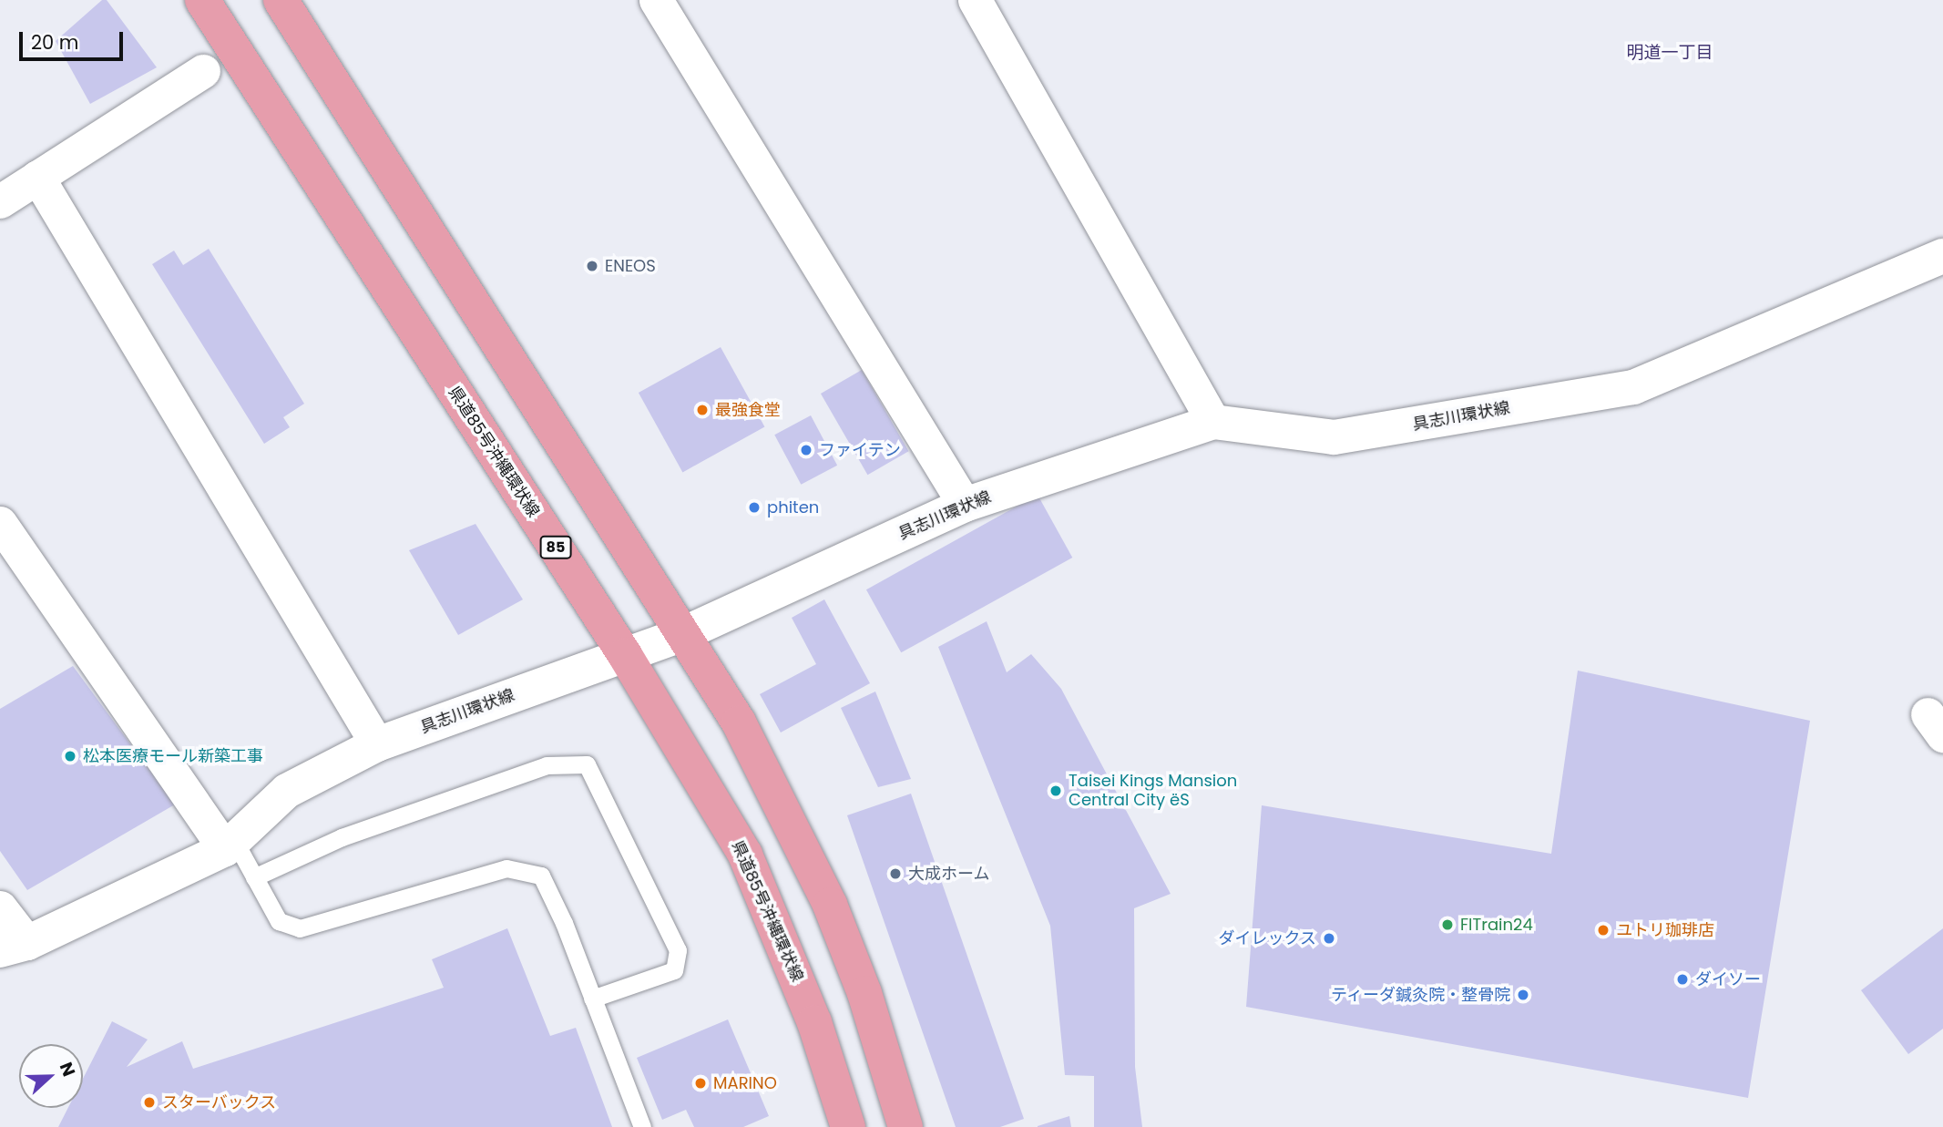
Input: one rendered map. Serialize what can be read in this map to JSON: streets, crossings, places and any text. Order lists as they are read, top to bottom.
{
  "streets": {
    "main road": ["具志川環状線", "県道85号沖縄環状線", "85"]
  },
  "crossings": [
    ["具志川環状線", "県道85号沖縄環状線"]
  ],
  "districts": ["明道一丁目"],
  "places": [
    "ENEOS",
    "最強食堂",
    "ファイテン",
    "phiten",
    "松本医療モール新築工事",
    "Taisei Kings Mansion Central City ëS",
    "大成ホーム",
    "FITrain24",
    "ユトリ珈琲店",
    "ダイレックス",
    "ダイソー",
    "ティーダ鍼灸院・整骨院",
    "MARINO",
    "スターバックス"
  ],
  "scale_bar": "20 m",
  "north": "right"
}
